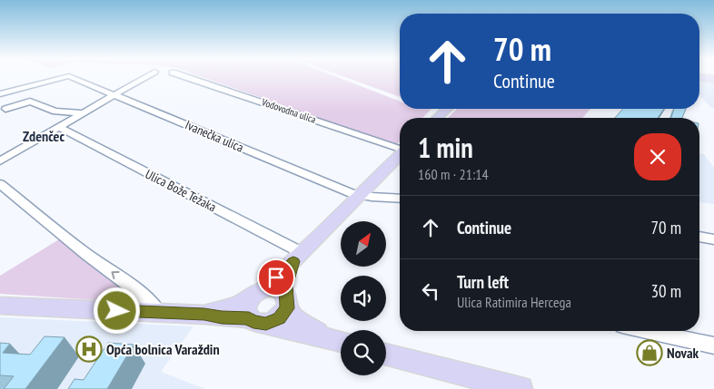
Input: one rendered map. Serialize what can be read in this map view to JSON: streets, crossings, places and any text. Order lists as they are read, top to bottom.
{
  "streets": {
    "street": ["Vodovodna ulica", "Ivanečka ulica", "Ulica Bože Težaka"]
  },
  "districts": ["Zdenčec"],
  "places": {
    "hospital": ["Opća bolnica Varaždin"],
    "shop": ["Novak"]
  },
  "north": "top right",
  "page": {
    "turn": ["70 m", "Continue"],
    "heading": ["1 min", "160 m · 21:14"],
    "list": [
      {
        "name": "Continue",
        "value": "70 m"
      },
      {
        "name": "Turn left",
        "note": "Ulica Ratimira Hercega",
        "value": "30 m"
      }
    ]
  }
}
